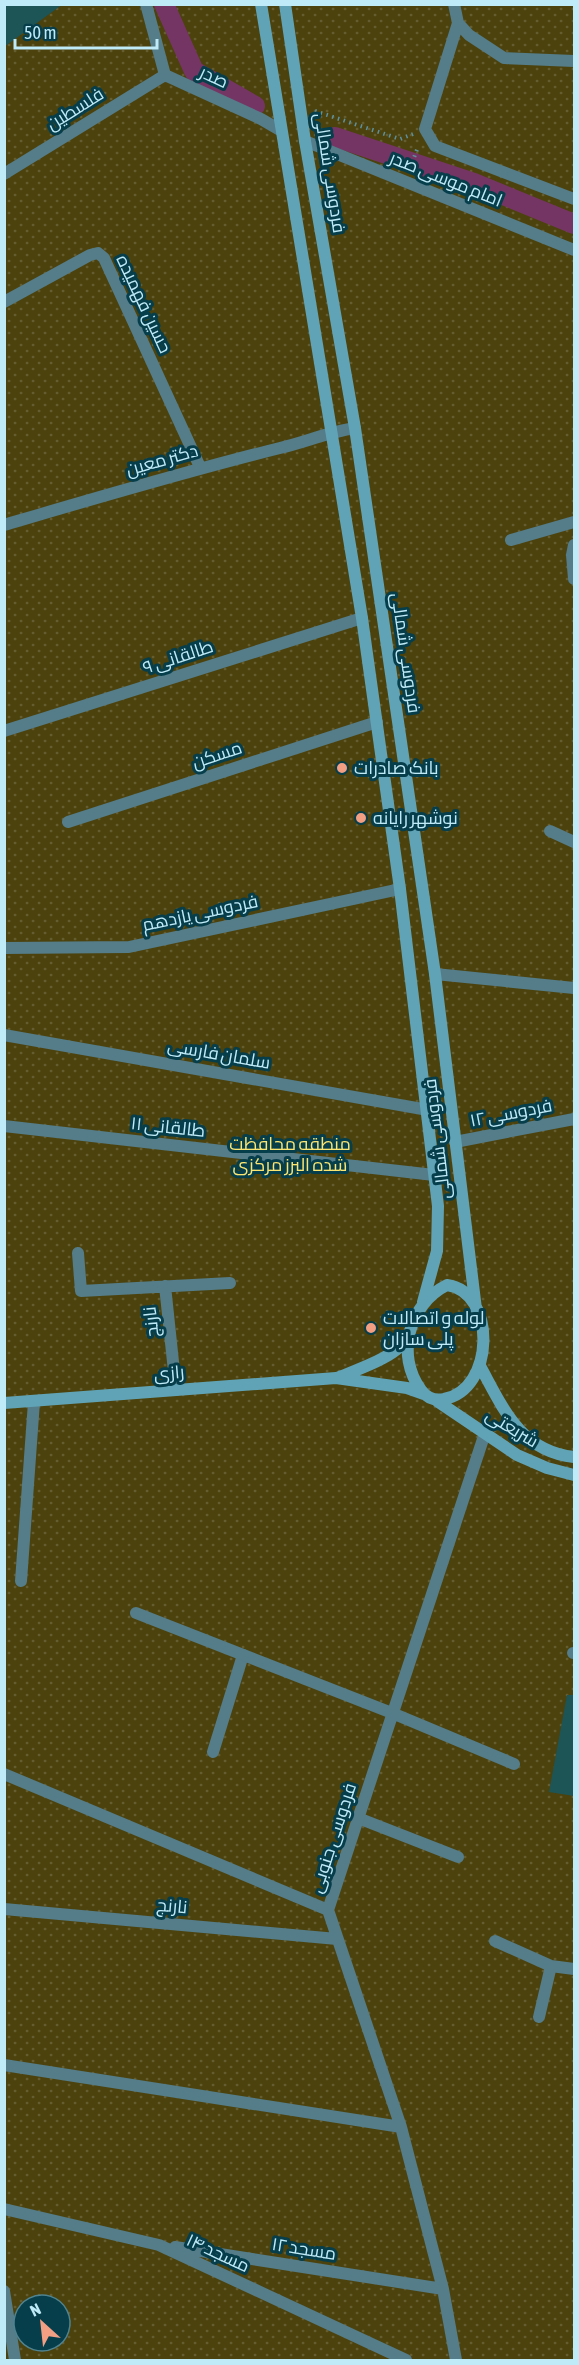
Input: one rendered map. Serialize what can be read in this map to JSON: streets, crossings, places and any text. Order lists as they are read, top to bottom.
{
  "streets": {
    "street": [
      "صدر",
      "فلسطین",
      "فردوسی شمالی",
      "امام موسی صدر",
      "حسین فهمیده",
      "دکتر معین",
      "طالقانی ۹",
      "مسکن",
      "فردوسی یازدهم",
      "سلمان فارسی",
      "فردوسی ۱۲",
      "طالقانی ۱۱",
      "نارنج",
      "رازی",
      "شریعتی",
      "فردوسی جنوبی",
      "مسجد ۱۲",
      "مسجد ۱۴"
    ]
  },
  "crossings": [
    ["صدر", "فلسطین"],
    ["صدر", "فردوسی شمالی"],
    ["فردوسی شمالی", "امام موسی صدر"],
    ["فردوسی شمالی", "دکتر معین"],
    ["فردوسی شمالی", "طالقانی ۹"],
    ["فردوسی شمالی", "مسکن"],
    ["فردوسی شمالی", "فردوسی یازدهم"],
    ["فردوسی شمالی", "سلمان فارسی"],
    ["فردوسی شمالی", "فردوسی ۱۲"],
    ["فردوسی شمالی", "طالقانی ۱۱"],
    ["فردوسی شمالی", "شریعتی"],
    ["حسین فهمیده", "دکتر معین"],
    ["نارنج", "رازی"],
    ["نارنج", "فردوسی جنوبی"],
    ["شریعتی", "فردوسی جنوبی"],
    ["فردوسی جنوبی", "مسجد ۱۲"],
    ["مسجد ۱۲", "مسجد ۱۴"]
  ],
  "parks": ["منطقه محافظت شده البرز مرکزی"],
  "places": ["بانک صادرات", "نوشهر رایانه", "لوله و اتصالات پلی سازان"],
  "scale_bar": "50 m",
  "north": "top left"
}
